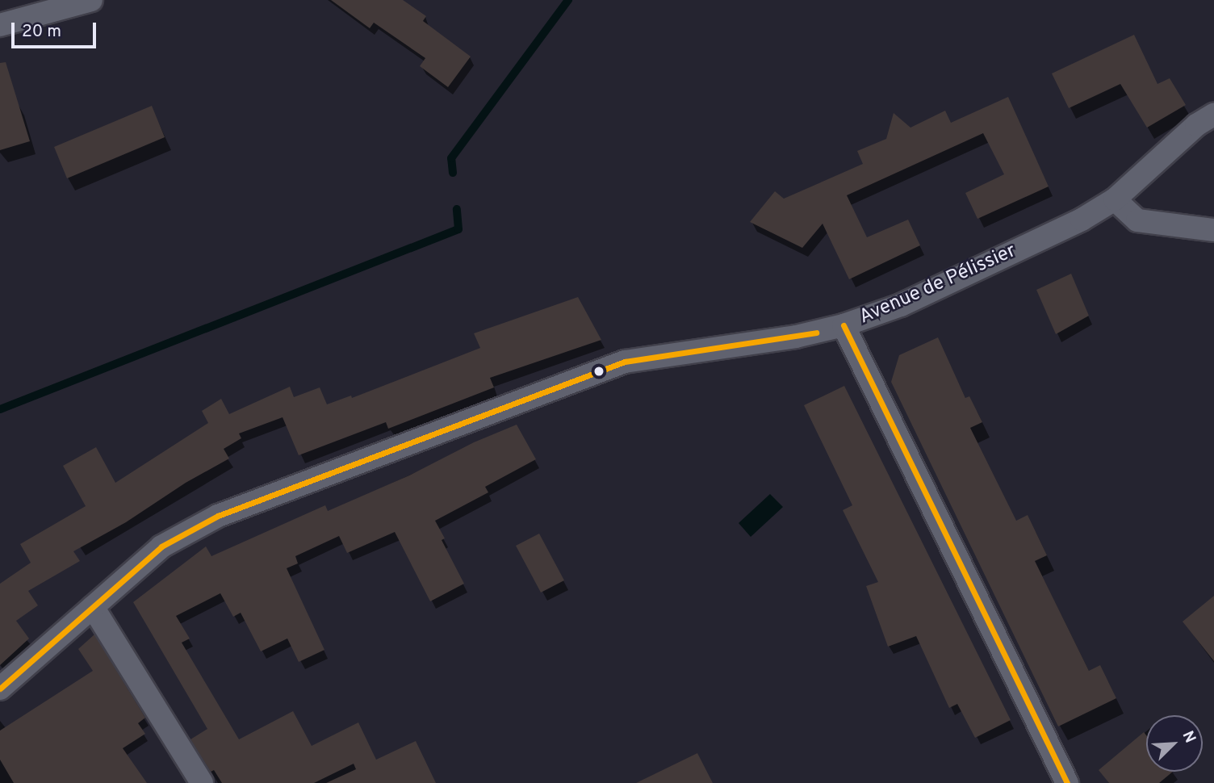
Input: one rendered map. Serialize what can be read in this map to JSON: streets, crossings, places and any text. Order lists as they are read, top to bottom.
{
  "streets": {
    "street": ["Avenue de Pélissier"]
  },
  "scale_bar": "20 m",
  "north": "top right"
}
